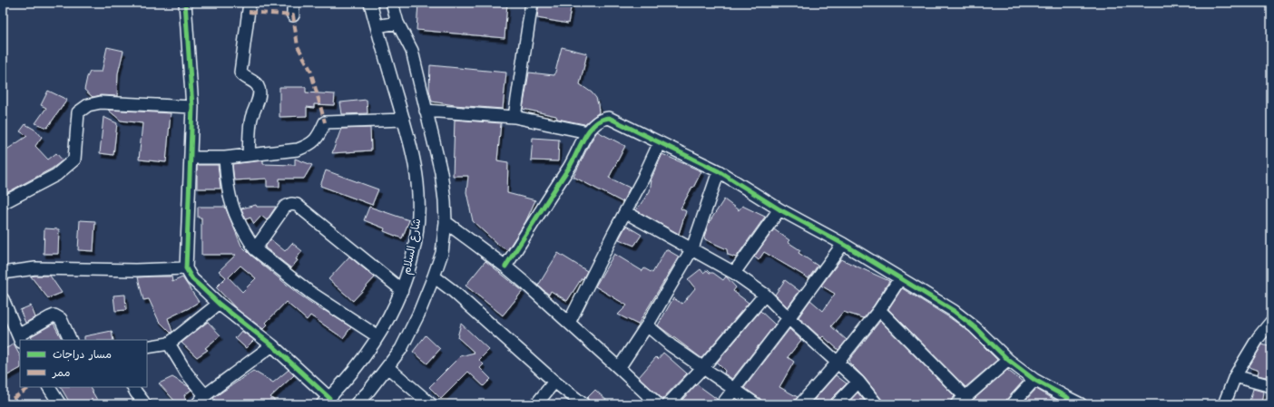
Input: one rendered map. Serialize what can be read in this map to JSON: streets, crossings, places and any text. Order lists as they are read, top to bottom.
{
  "streets": {
    "street": ["شارع السلام"]
  },
  "legend": ["مسار دراجات", "ممر"]
}
